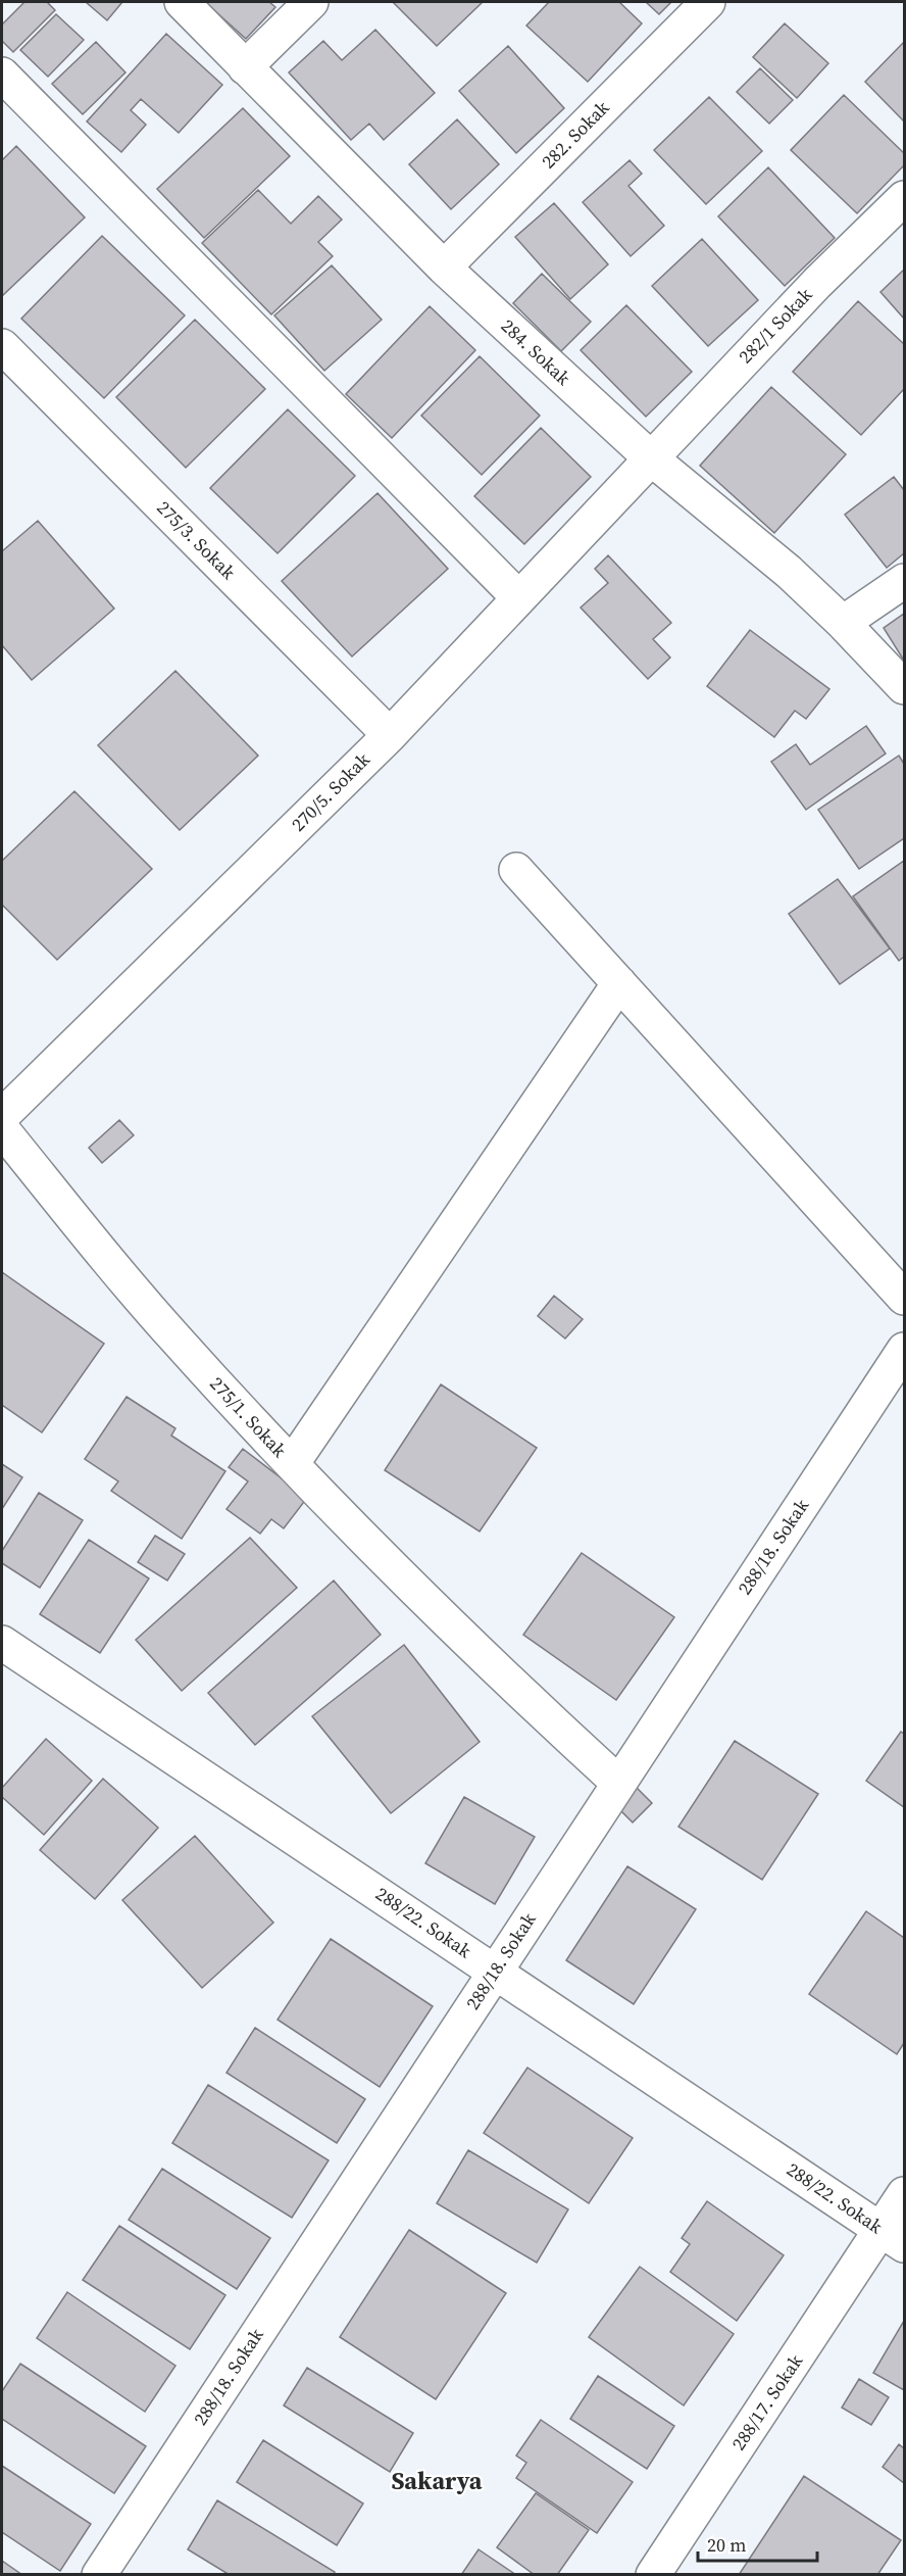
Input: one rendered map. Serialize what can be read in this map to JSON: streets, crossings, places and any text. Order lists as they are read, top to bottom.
{
  "streets": {
    "street": [
      "282. Sokak",
      "282/1 Sokak",
      "284. Sokak",
      "275/3. Sokak",
      "270/5. Sokak",
      "275/1. Sokak",
      "288/18. Sokak",
      "288/22. Sokak",
      "288/17. Sokak"
    ]
  },
  "crossings": [
    ["282. Sokak", "284. Sokak"],
    ["282/1 Sokak", "284. Sokak"],
    ["282/1 Sokak", "270/5. Sokak"],
    ["284. Sokak", "270/5. Sokak"],
    ["275/3. Sokak", "270/5. Sokak"],
    ["275/1. Sokak", "288/18. Sokak"],
    ["288/18. Sokak", "288/22. Sokak"],
    ["288/22. Sokak", "288/17. Sokak"]
  ],
  "districts": ["Sakarya"],
  "scale_bar": "20 m"
}
